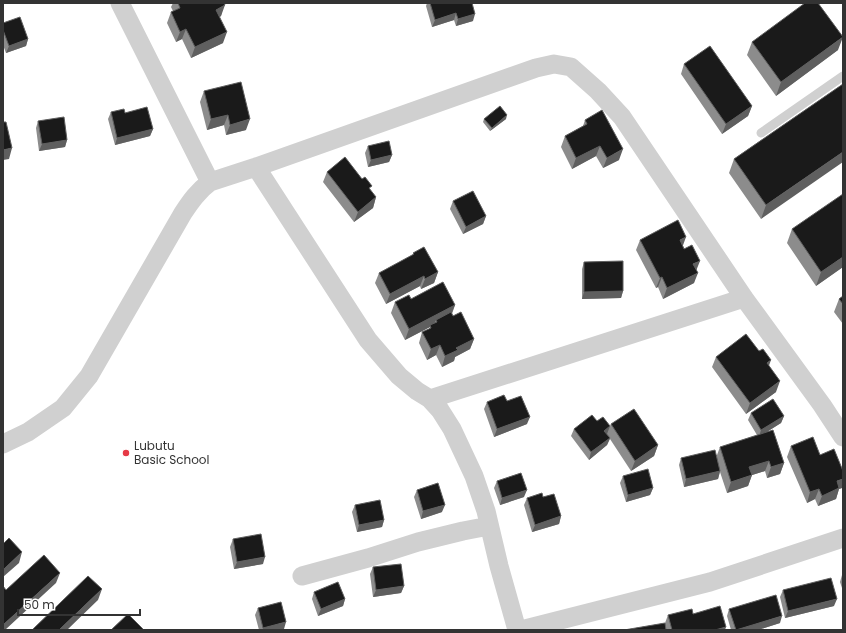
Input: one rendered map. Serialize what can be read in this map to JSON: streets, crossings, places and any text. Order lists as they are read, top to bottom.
{
  "places": ["Lubutu Basic School"],
  "scale_bar": "50 m"
}
